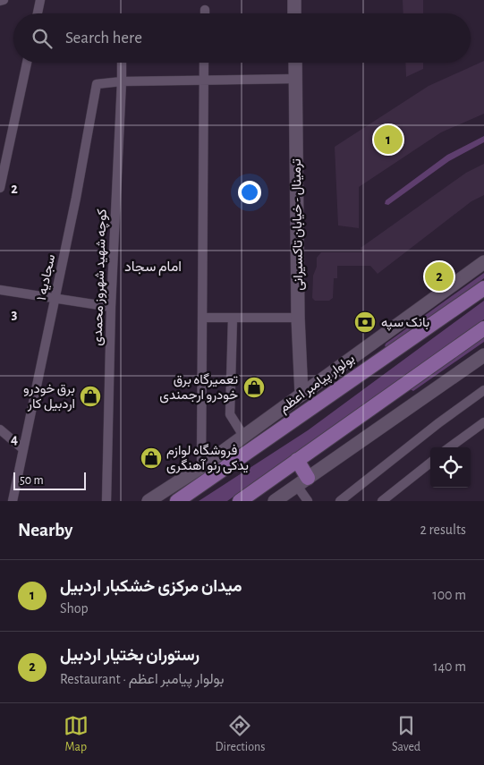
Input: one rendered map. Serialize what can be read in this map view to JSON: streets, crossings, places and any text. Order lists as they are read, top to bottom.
{
  "streets": {
    "main road": ["ترمینال - خیابان تاکسیرانی", "بولوار پیامبر اعظم"],
    "street": ["سجادیه ۱", "کوچه شهید شهروز محمدی"]
  },
  "crossings": [
    ["ترمینال - خیابان تاکسیرانی", "بولوار پیامبر اعظم"],
    ["سجادیه ۱", "کوچه شهید شهروز محمدی"]
  ],
  "districts": ["امام سجاد"],
  "places": {
    "bank": ["بانک سپه"],
    "shop": ["تعمیرگاه برق خودرو ارجمندی", "برق خودرو اردبیل کار", "فروشگاه لوازم یدکی رنو آهنگری"]
  },
  "scale_bar": "50 m",
  "page": {
    "search": "Search here",
    "pins": ["1", "2"],
    "scale": "50 m",
    "heading": ["Nearby", "2 results"],
    "list": [
      {
        "mark": "1",
        "name": "میدان مرکزی خشکبار اردبیل",
        "note": "Shop",
        "value": "100 m"
      },
      {
        "mark": "2",
        "name": "رستوران بختیار اردبیل",
        "note": "Restaurant · بولوار پیامبر اعظم",
        "value": "140 m"
      }
    ],
    "nav": ["Map", "Directions", "Saved"]
  },
  "grid": {
    "rows": ["2", "3", "4"]
  }
}
